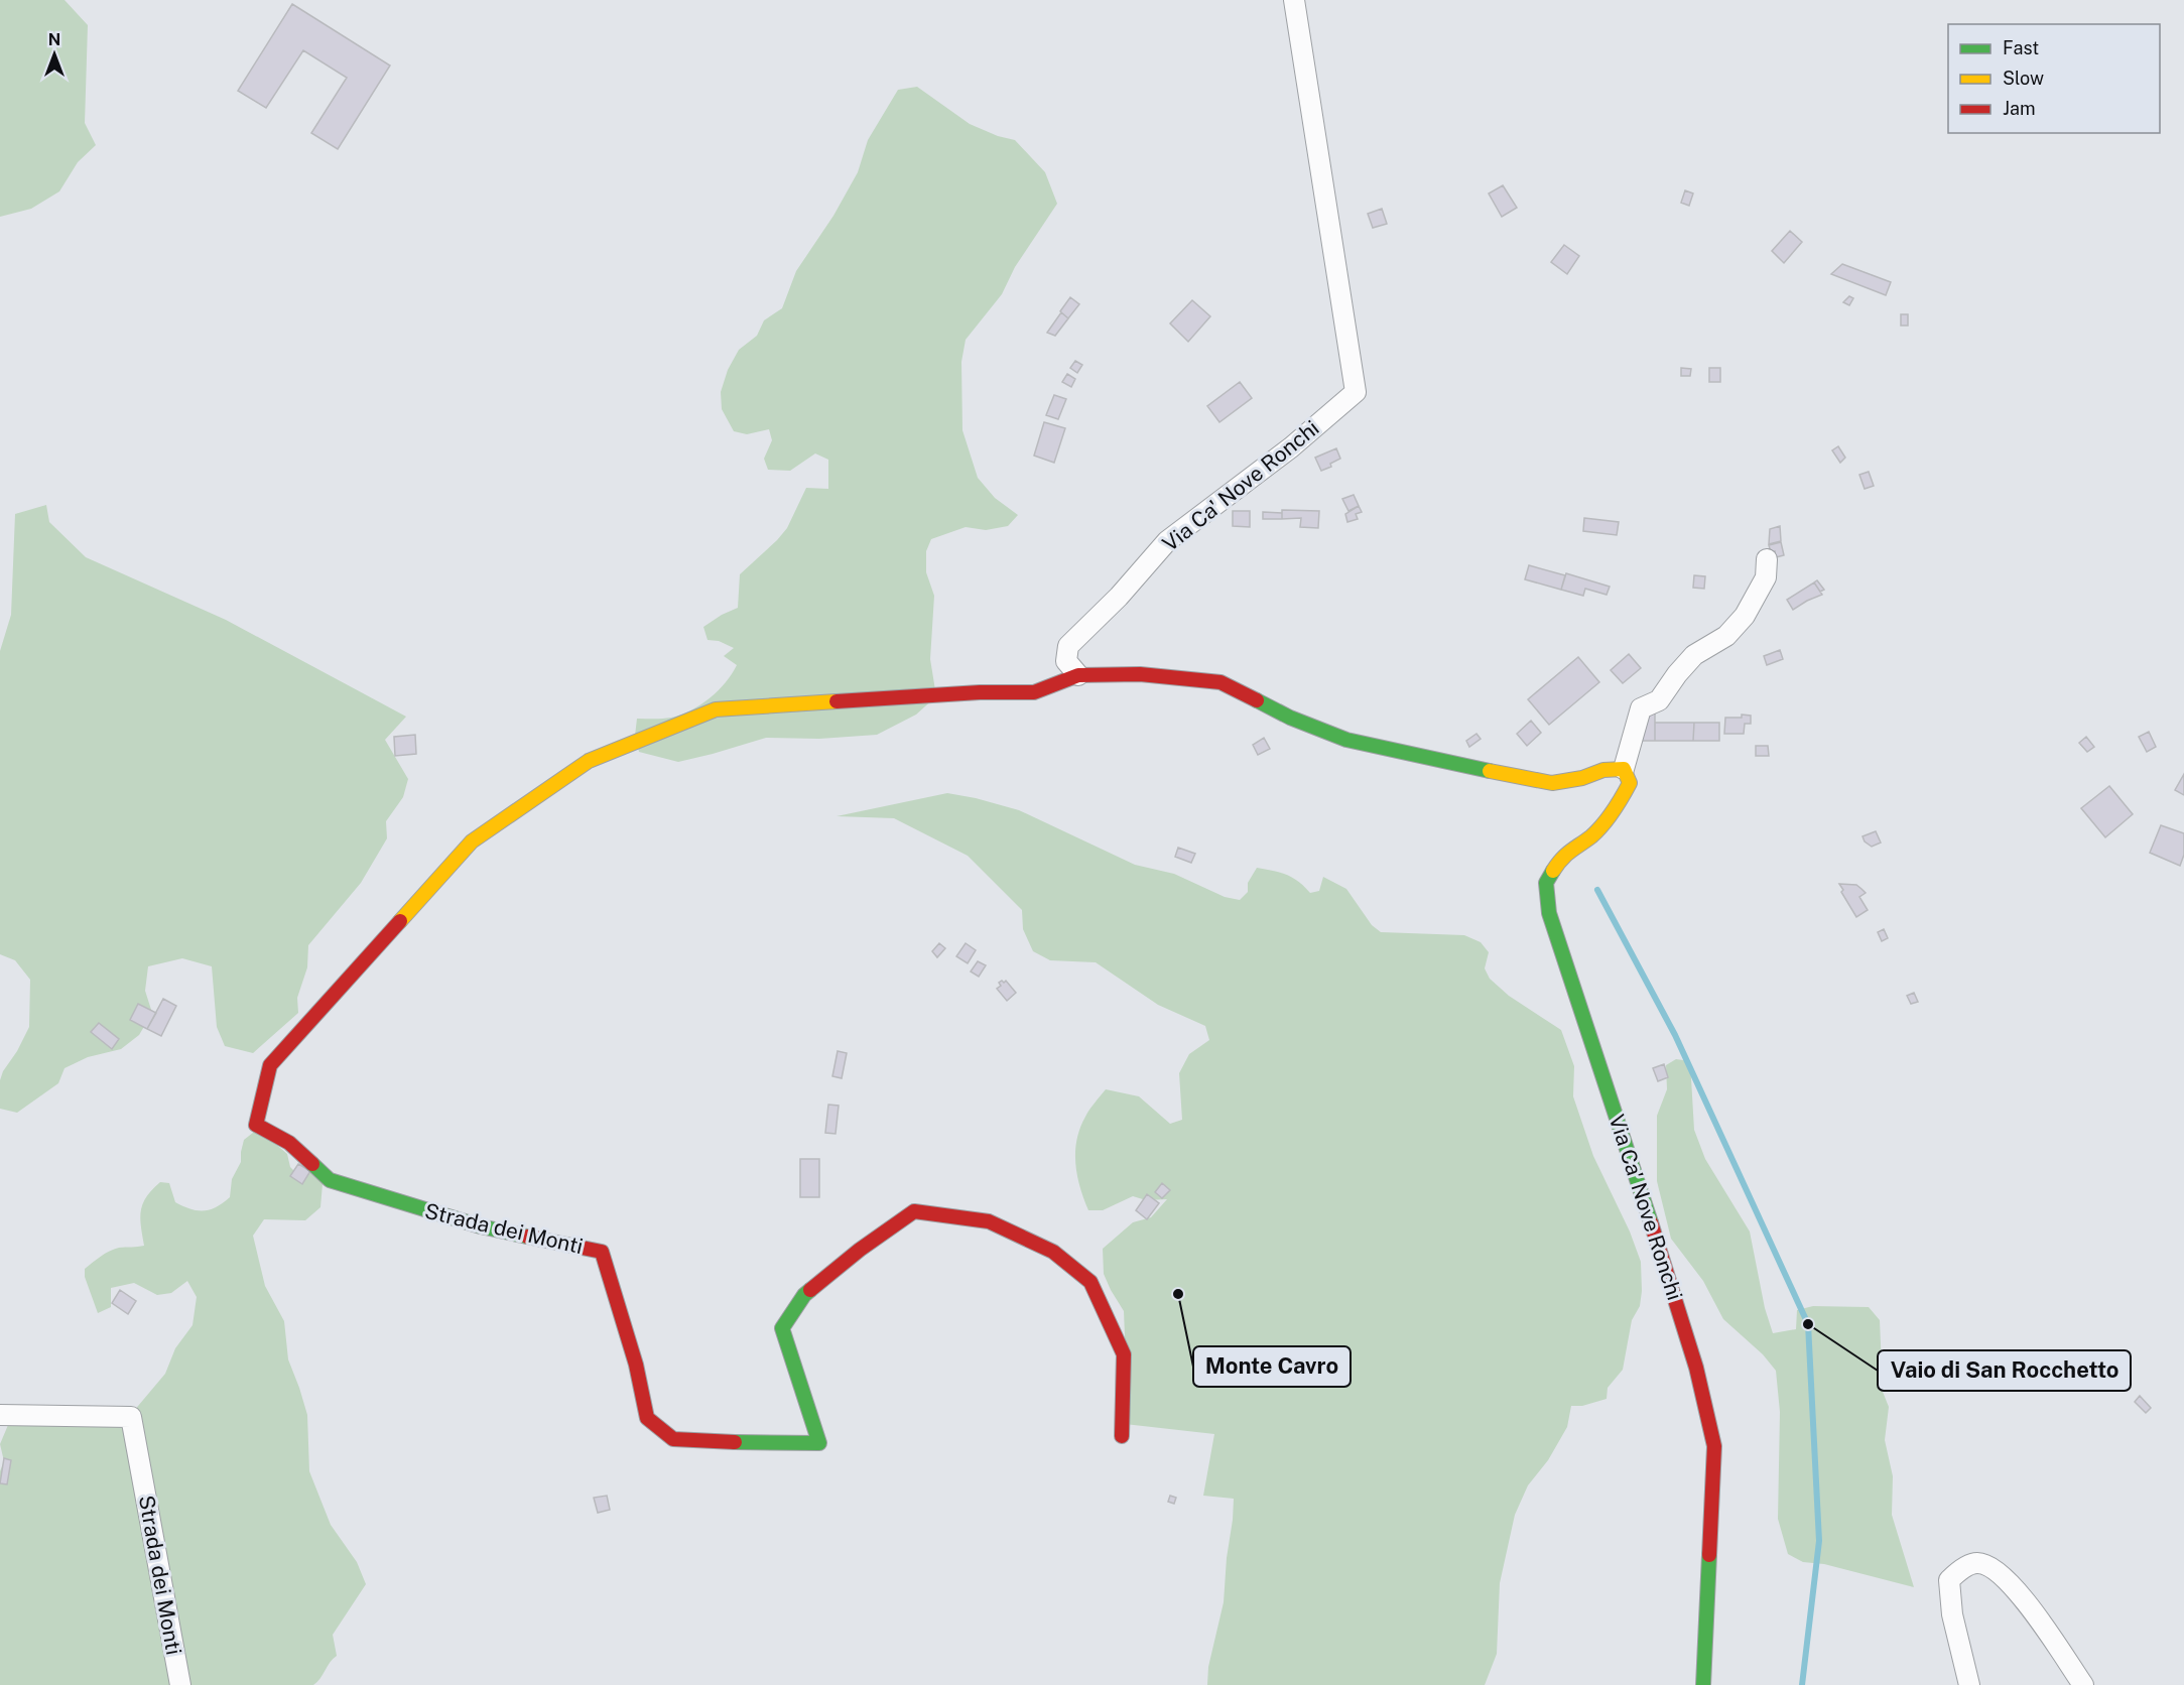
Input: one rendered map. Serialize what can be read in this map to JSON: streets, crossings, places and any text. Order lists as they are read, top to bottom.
{
  "streets": {
    "street": ["Via Ca' Nove Ronchi", "Strada dei Monti"]
  },
  "crossings": [
    ["Via Ca' Nove Ronchi", "Strada dei Monti"]
  ],
  "places": ["Monte Cavro", "Vaio di San Rocchetto"],
  "legend": ["Fast", "Slow", "Jam"],
  "north": "top"
}
